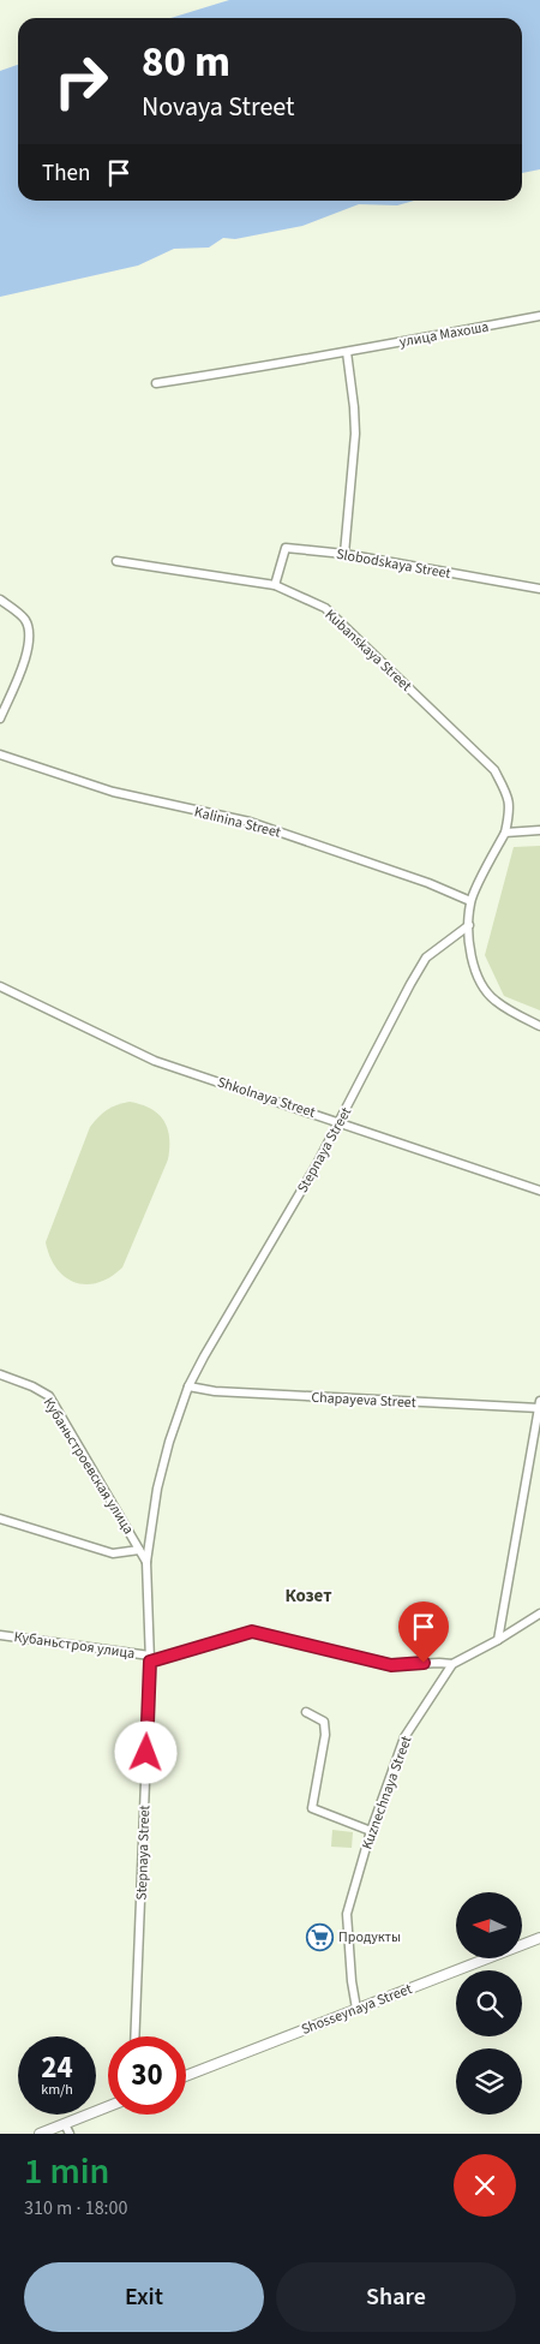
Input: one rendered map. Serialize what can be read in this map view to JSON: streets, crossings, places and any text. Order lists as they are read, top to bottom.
{
  "streets": {
    "street": [
      "улица Махоша",
      "Slobodskaya Street",
      "Kubanskaya Street",
      "Kalinina Street",
      "Shkolnaya Street",
      "Stepnaya Street",
      "Chapayeva Street",
      "Кубаньстроевская улица",
      "Кубаньстроя улица",
      "Kuznechnaya Street",
      "Shosseynaya Street"
    ]
  },
  "crossings": [
    ["Slobodskaya Street", "Kubanskaya Street"],
    ["Kubanskaya Street", "Kalinina Street"],
    ["Shkolnaya Street", "Stepnaya Street"],
    ["Stepnaya Street", "Chapayeva Street"],
    ["Stepnaya Street", "Кубаньстроевская улица"],
    ["Stepnaya Street", "Кубаньстроя улица"],
    ["Kuznechnaya Street", "Shosseynaya Street"]
  ],
  "districts": ["Козет"],
  "places": {
    "supermarket": ["Продукты"]
  },
  "north": "left",
  "page": {
    "turn": ["80 m", "Novaya Street"],
    "then": "Then",
    "speed": "24 km/h",
    "limit": "30",
    "heading": ["1 min", "310 m · 18:00"],
    "buttons": ["Exit", "Share"]
  }
}
